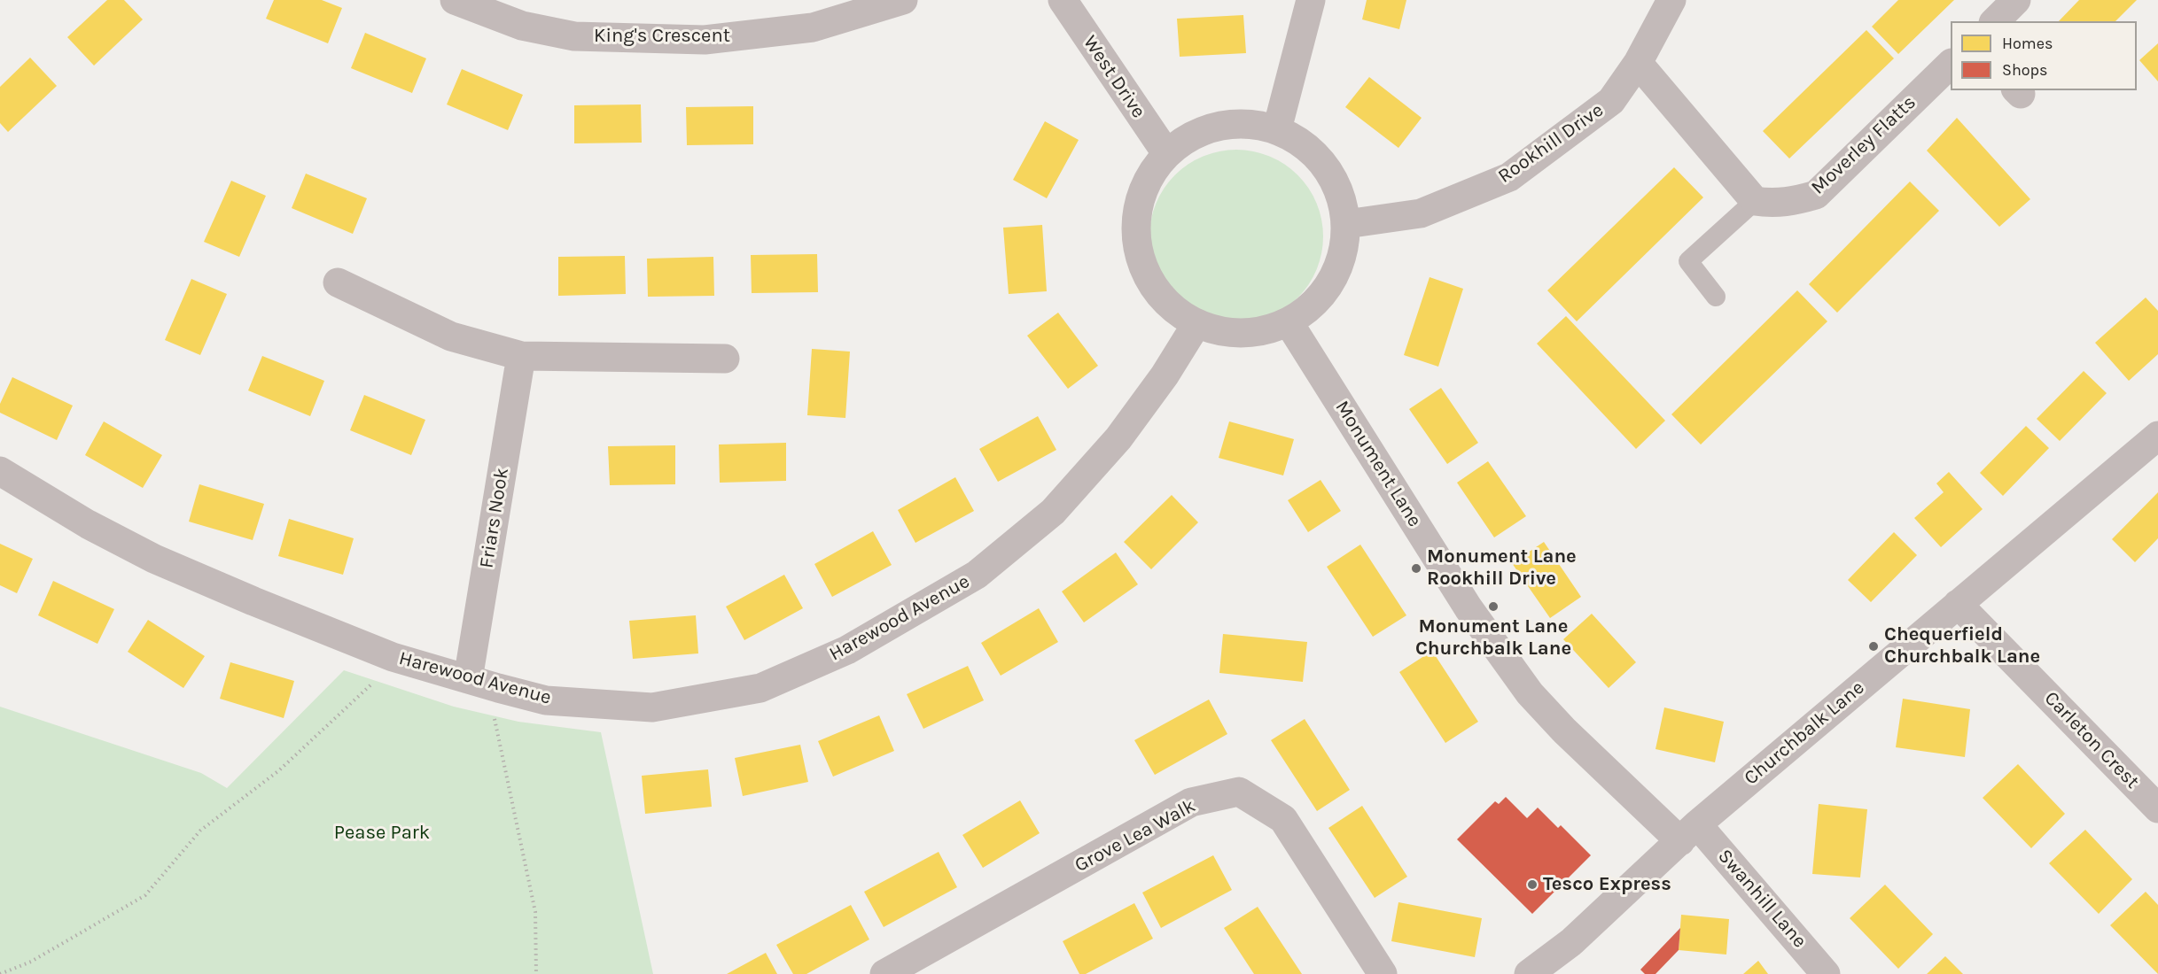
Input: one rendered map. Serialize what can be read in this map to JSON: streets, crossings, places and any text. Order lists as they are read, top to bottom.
{
  "streets": {
    "street": [
      "King's Crescent",
      "West Drive",
      "Rookhill Drive",
      "Moverley Flatts",
      "Monument Lane",
      "Friars Nook",
      "Harewood Avenue",
      "Churchbalk Lane",
      "Carleton Crest",
      "Grove Lea Walk",
      "Swanhill Lane"
    ]
  },
  "crossings": [
    ["Monument Lane", "Churchbalk Lane"],
    ["Monument Lane", "Swanhill Lane"],
    ["Friars Nook", "Harewood Avenue"],
    ["Churchbalk Lane", "Carleton Crest"],
    ["Churchbalk Lane", "Swanhill Lane"]
  ],
  "parks": ["Pease Park"],
  "places": [
    "Monument Lane Rookhill Drive",
    "Monument Lane Churchbalk Lane",
    "Chequerfield Churchbalk Lane",
    "Tesco Express"
  ],
  "legend": ["Homes", "Shops"]
}
